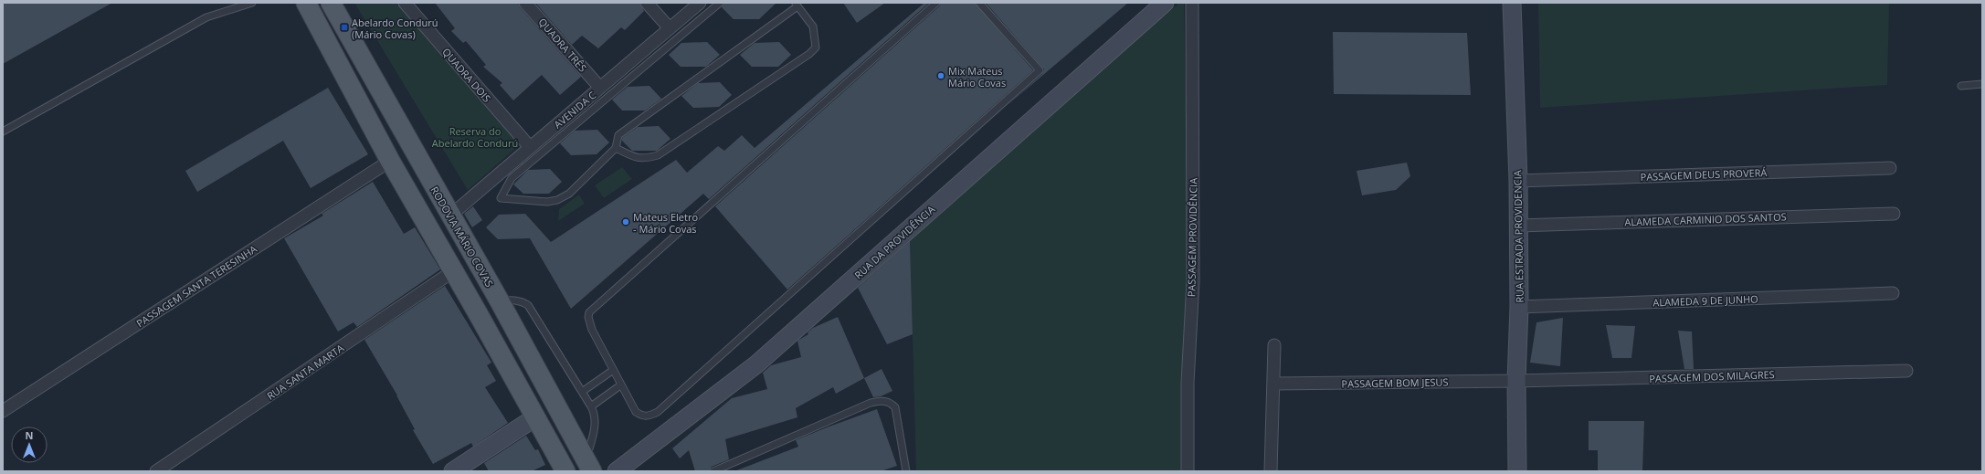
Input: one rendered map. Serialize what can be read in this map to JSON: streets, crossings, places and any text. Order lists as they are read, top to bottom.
{
  "streets": {
    "main road": ["RODOVIA MÁRIO COVAS"],
    "street": [
      "QUADRA TRÊS",
      "QUADRA DOIS",
      "AVENIDA C",
      "PASSAGEM DEUS PROVERÁ",
      "ALAMEDA CARMINIO DOS SANTOS",
      "RUA ESTRADA PROVIDENCIA",
      "PASSAGEM PROVIDÊNCIA",
      "RUA DA PROVIDÊNCIA",
      "PASSAGEM SANTA TERESINHA",
      "ALAMEDA 9 DE JUNHO",
      "RUA SANTA MARTA",
      "PASSAGEM DOS MILAGRES",
      "PASSAGEM BOM JESUS"
    ]
  },
  "crossings": [
    ["QUADRA TRÊS", "AVENIDA C"],
    ["QUADRA DOIS", "AVENIDA C"],
    ["AVENIDA C", "RODOVIA MÁRIO COVAS"],
    ["PASSAGEM DEUS PROVERÁ", "RUA ESTRADA PROVIDENCIA"],
    ["ALAMEDA CARMINIO DOS SANTOS", "RUA ESTRADA PROVIDENCIA"],
    ["RUA ESTRADA PROVIDENCIA", "ALAMEDA 9 DE JUNHO"],
    ["RUA ESTRADA PROVIDENCIA", "PASSAGEM DOS MILAGRES"],
    ["RUA ESTRADA PROVIDENCIA", "PASSAGEM BOM JESUS"],
    ["PASSAGEM DOS MILAGRES", "PASSAGEM BOM JESUS"]
  ],
  "parks": ["Reserva do Abelardo Condurú"],
  "places": {
    "transit": ["Abelardo Condurú (Mário Covas)"],
    "other": ["Mix Mateus Mário Covas", "Mateus Eletro - Mário Covas"]
  },
  "north": "top"
}
